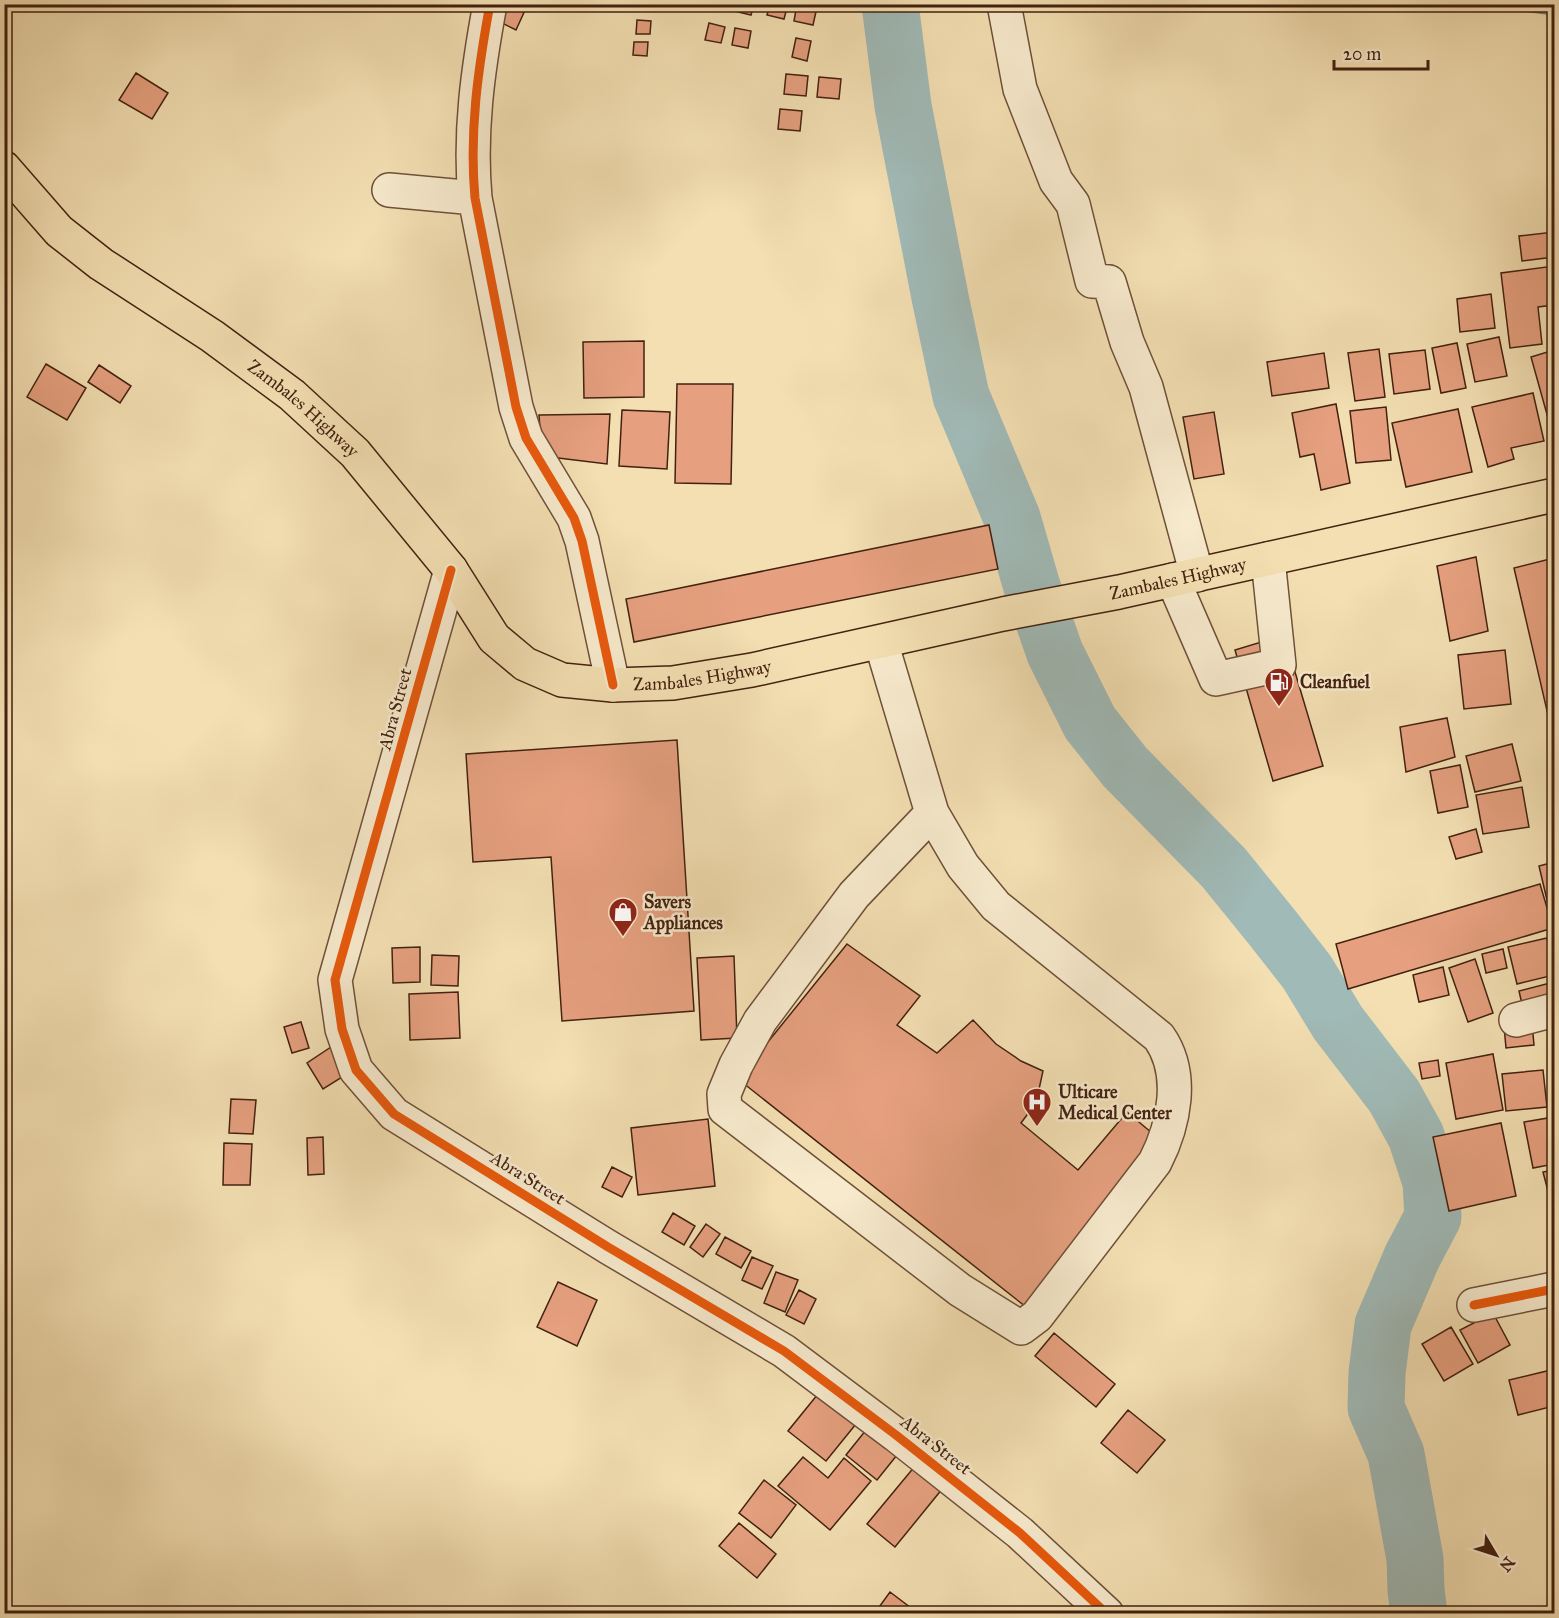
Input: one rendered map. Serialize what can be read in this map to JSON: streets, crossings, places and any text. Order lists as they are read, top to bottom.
{
  "streets": {
    "main road": ["Zambales Highway"],
    "street": ["Abra Street"]
  },
  "crossings": [
    ["Zambales Highway", "Abra Street"]
  ],
  "places": {
    "fuel station": ["Cleanfuel"],
    "shop": ["Savers Appliances"],
    "hospital": ["Ulticare Medical Center"]
  },
  "scale_bar": "20 m",
  "north": "bottom right"
}
